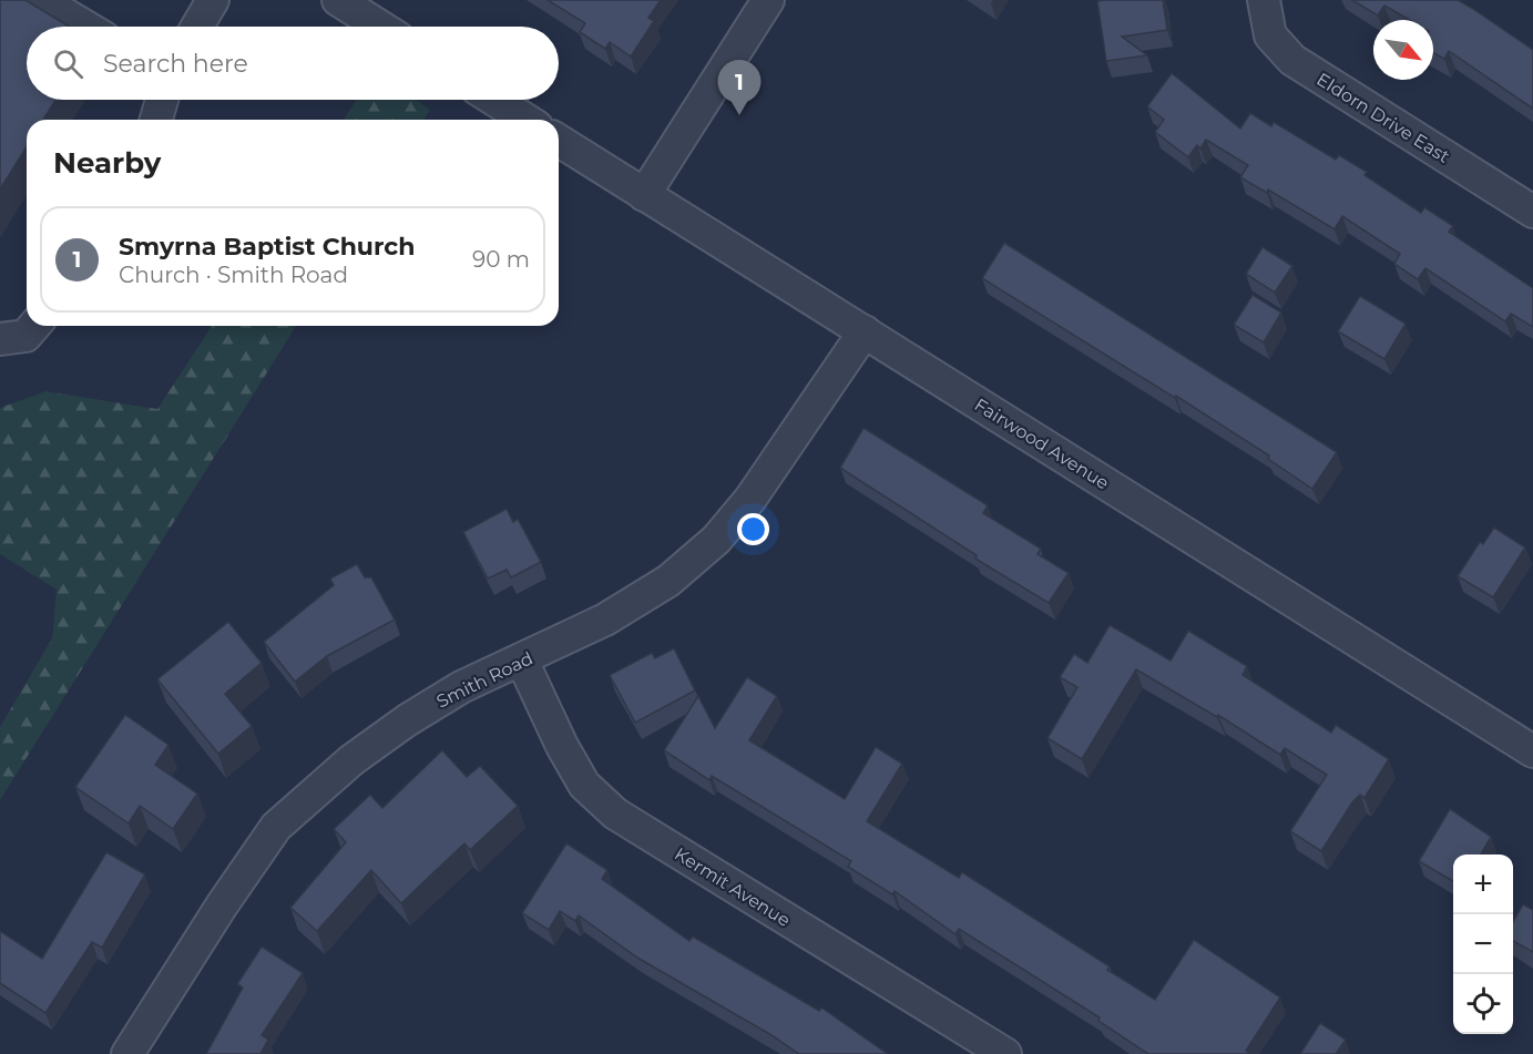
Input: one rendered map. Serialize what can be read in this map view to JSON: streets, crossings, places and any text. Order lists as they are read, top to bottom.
{
  "streets": {
    "street": [
      "Eldorn Drive East",
      "Fairwood Avenue",
      "Smith Road",
      "Kermit Avenue"
    ]
  },
  "crossings": [
    ["Fairwood Avenue", "Smith Road"],
    ["Smith Road", "Kermit Avenue"]
  ],
  "north": "bottom right",
  "page": {
    "search": "Search here",
    "pins": "1",
    "heading": "Nearby",
    "list": [
      {
        "mark": "1",
        "name": "Smyrna Baptist Church",
        "note": "Church · Smith Road",
        "value": "90 m"
      }
    ],
    "map_buttons": ["+", "−"]
  }
}
